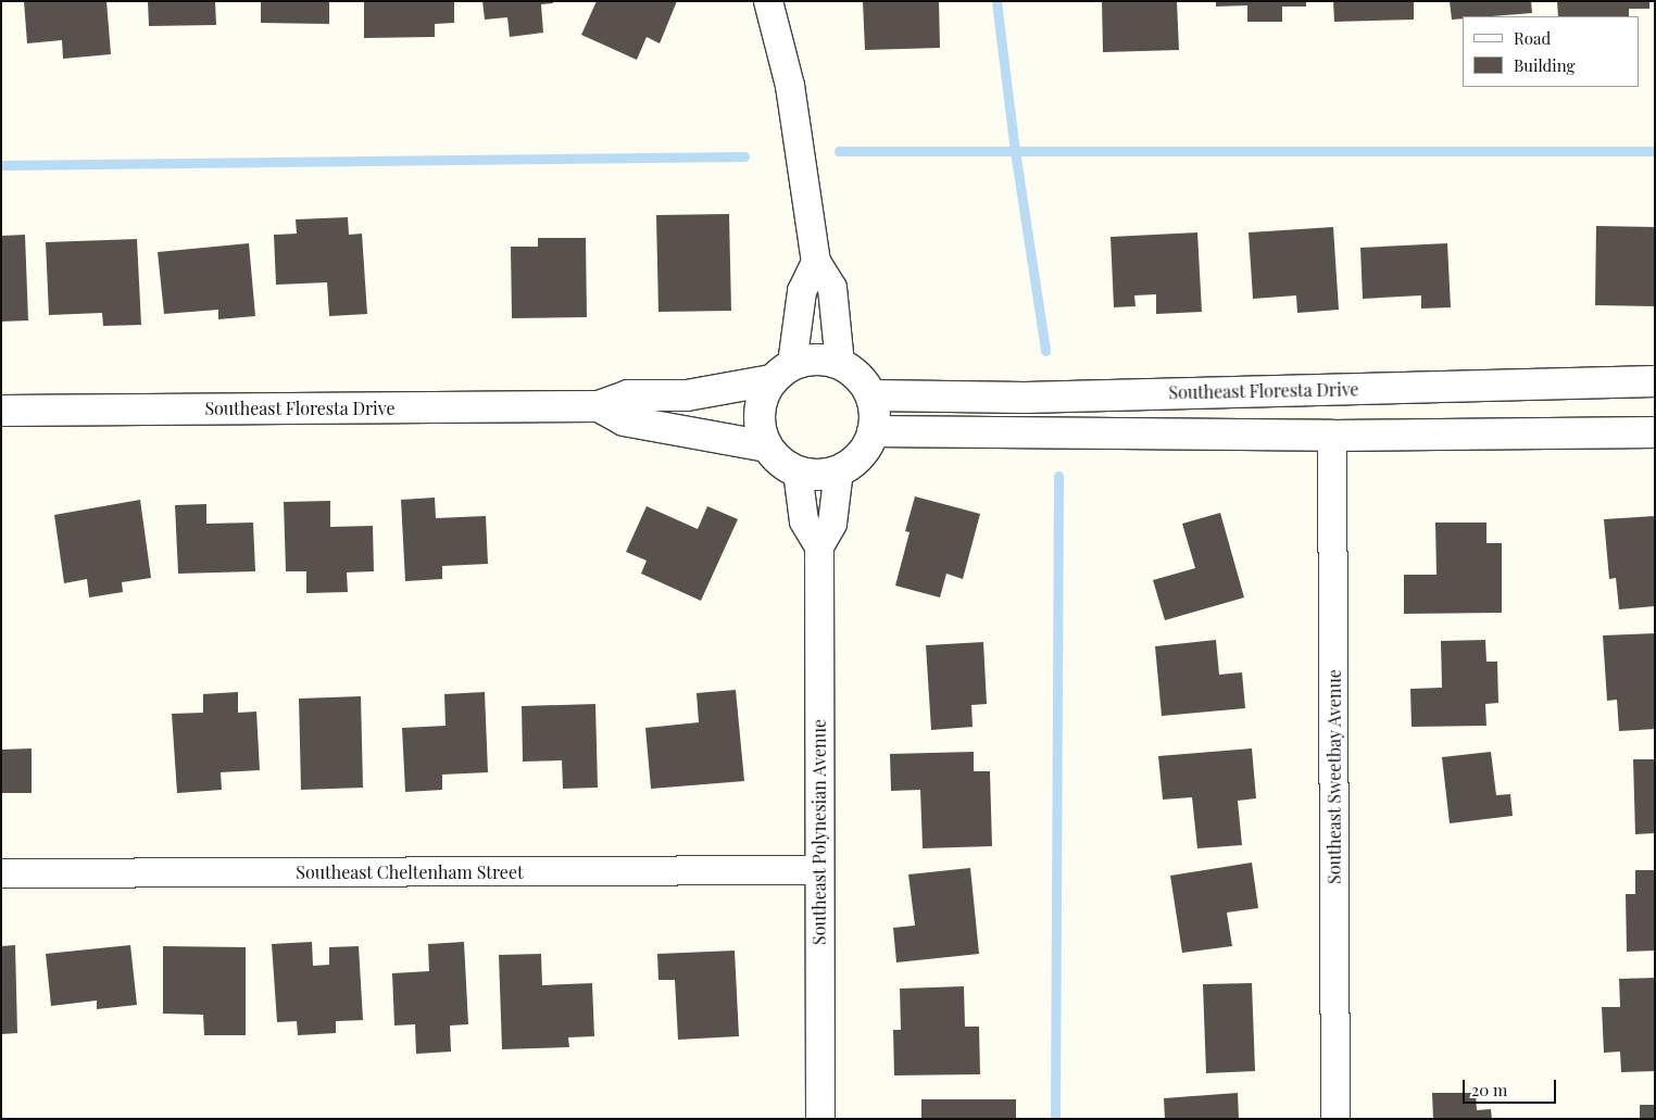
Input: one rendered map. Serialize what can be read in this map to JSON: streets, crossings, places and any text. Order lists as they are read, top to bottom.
{
  "streets": {
    "street": [
      "Southeast Floresta Drive",
      "Southeast Sweetbay Avenue",
      "Southeast Polynesian Avenue",
      "Southeast Cheltenham Street"
    ]
  },
  "crossings": [
    ["Southeast Floresta Drive", "Southeast Polynesian Avenue"],
    ["Southeast Polynesian Avenue", "Southeast Cheltenham Street"]
  ],
  "legend": ["Road", "Building"],
  "scale_bar": "20 m"
}
